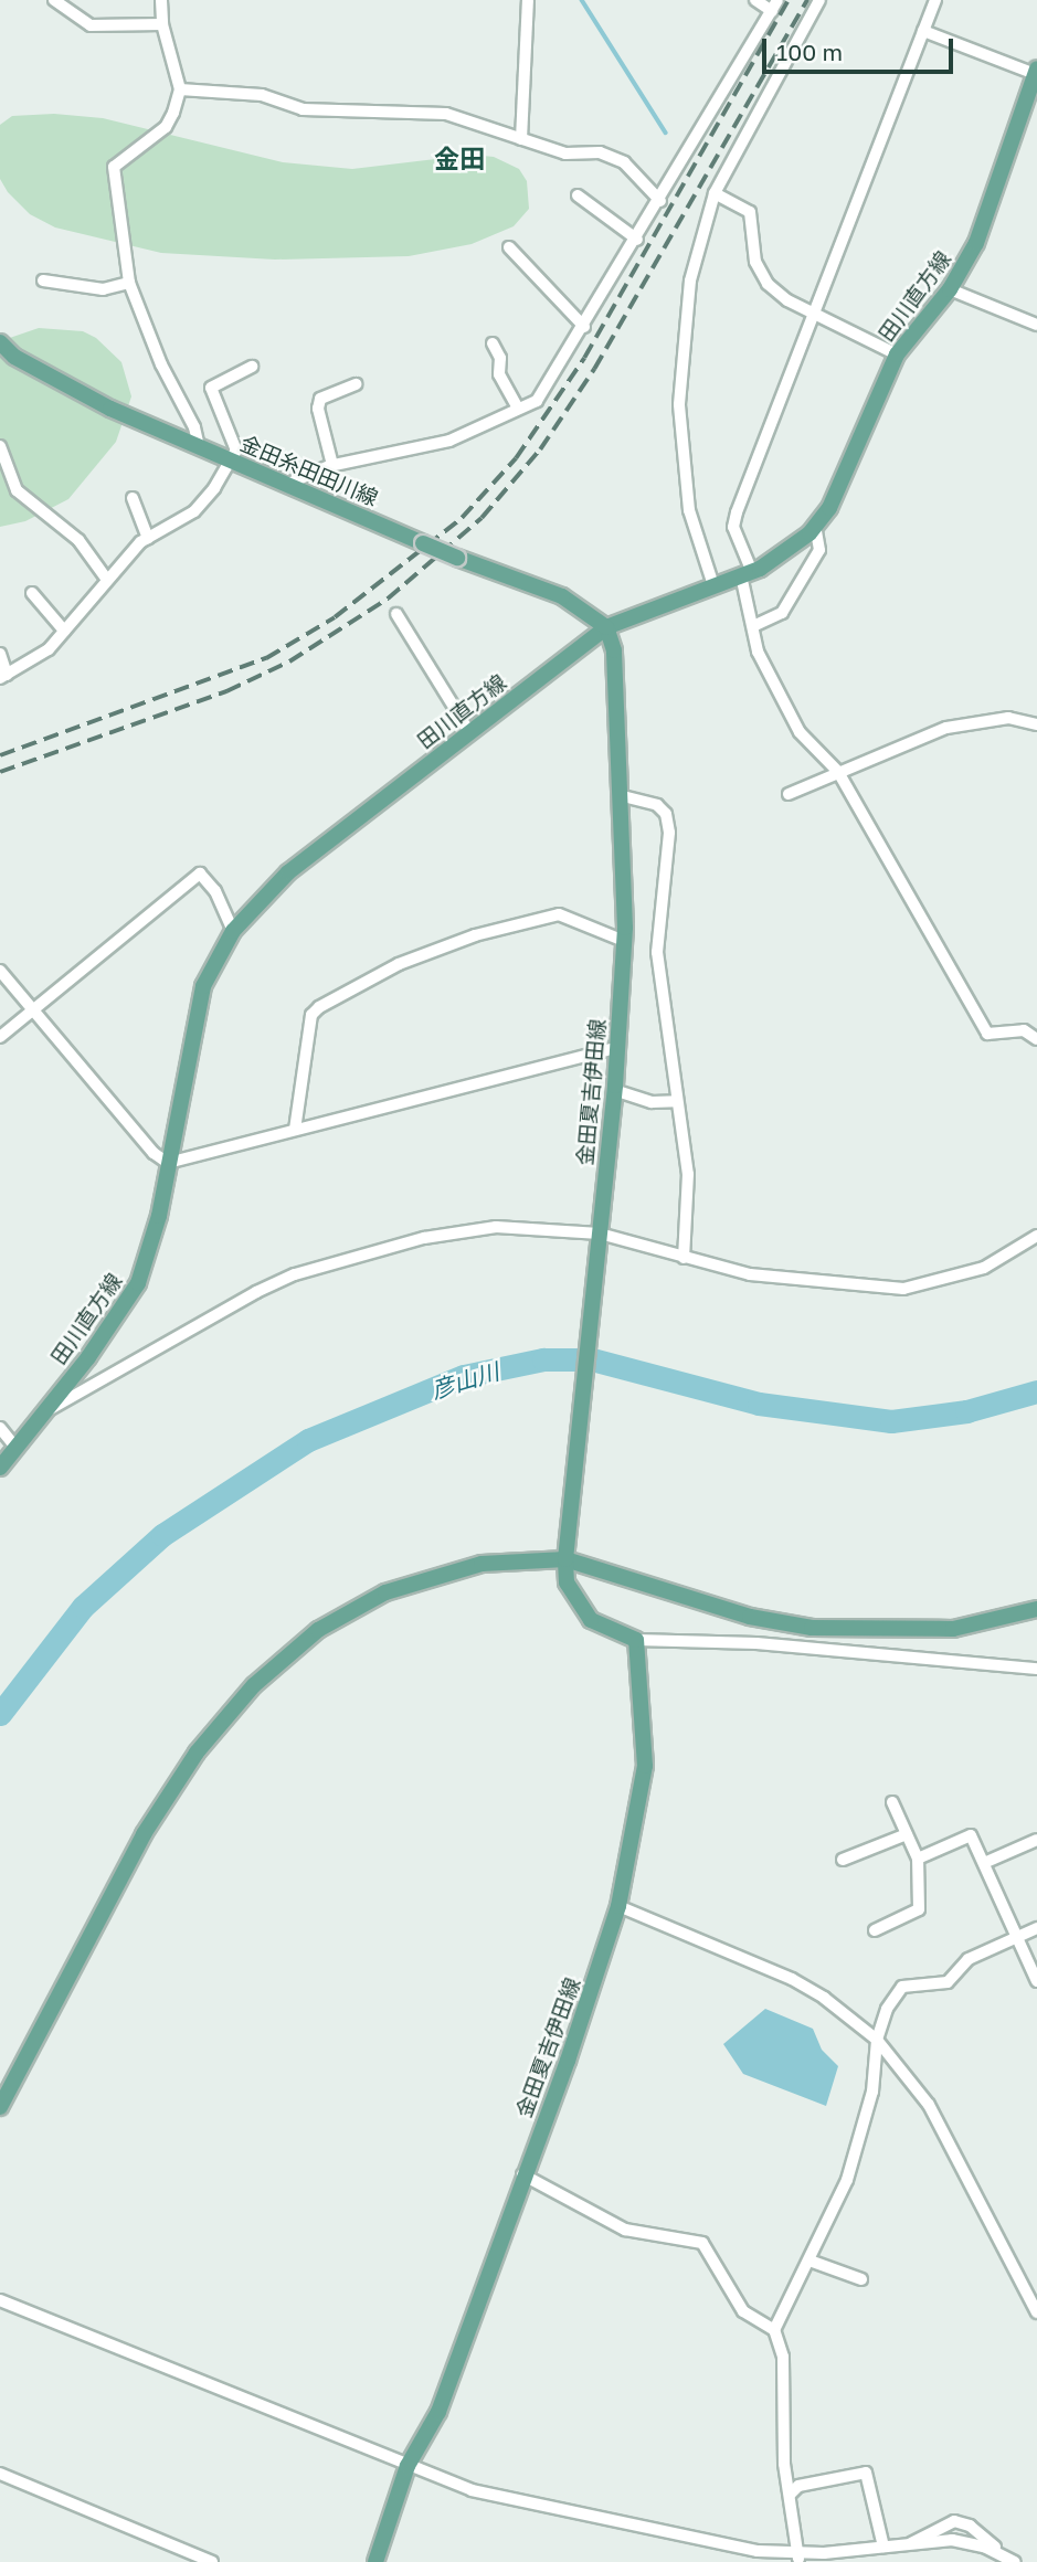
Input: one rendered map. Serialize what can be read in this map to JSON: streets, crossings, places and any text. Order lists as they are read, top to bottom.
{
  "streets": {
    "main road": ["田川直方線", "金田糸田田川線", "金田夏吉伊田線"]
  },
  "crossings": [
    ["田川直方線", "金田糸田田川線"],
    ["田川直方線", "金田夏吉伊田線"],
    ["金田糸田田川線", "金田夏吉伊田線"]
  ],
  "districts": ["金田"],
  "water": ["彦山川"],
  "scale_bar": "100 m"
}
